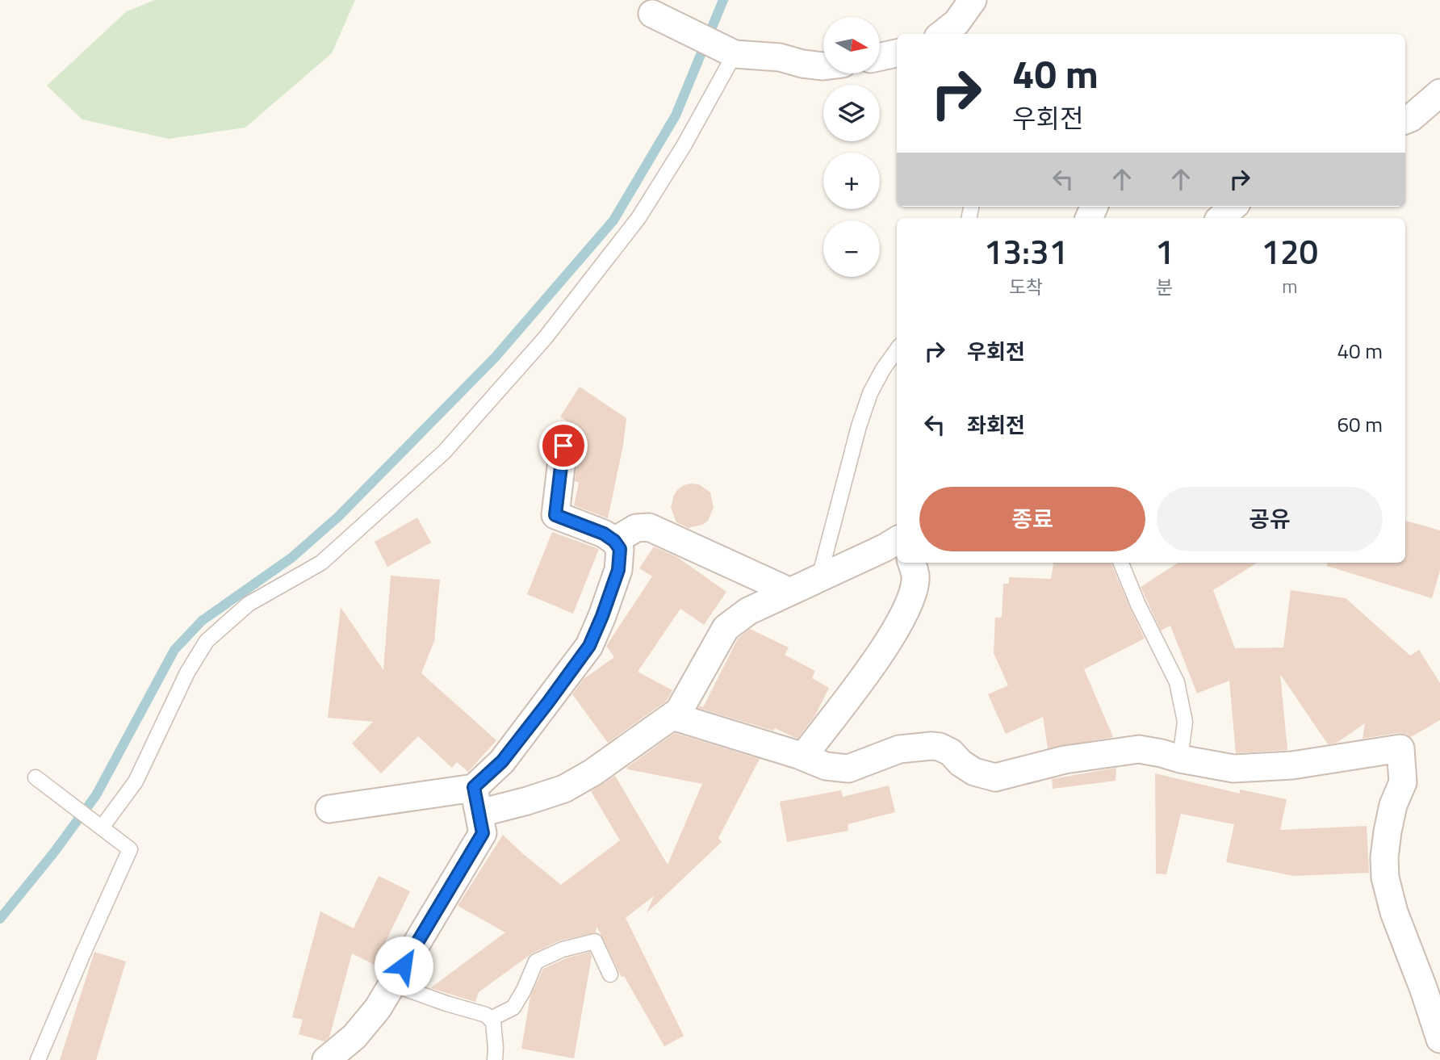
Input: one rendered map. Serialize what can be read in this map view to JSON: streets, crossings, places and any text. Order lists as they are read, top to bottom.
{
  "north": "right",
  "page": {
    "map_buttons": ["+", "−"],
    "turn": ["40 m", "우회전"],
    "eta": [
      "13:31",
      "도착",
      "1",
      "분",
      "120",
      "m"
    ],
    "list": [
      {
        "name": "우회전",
        "value": "40 m"
      },
      {
        "name": "좌회전",
        "value": "60 m"
      }
    ],
    "buttons": ["종료", "공유"]
  }
}
